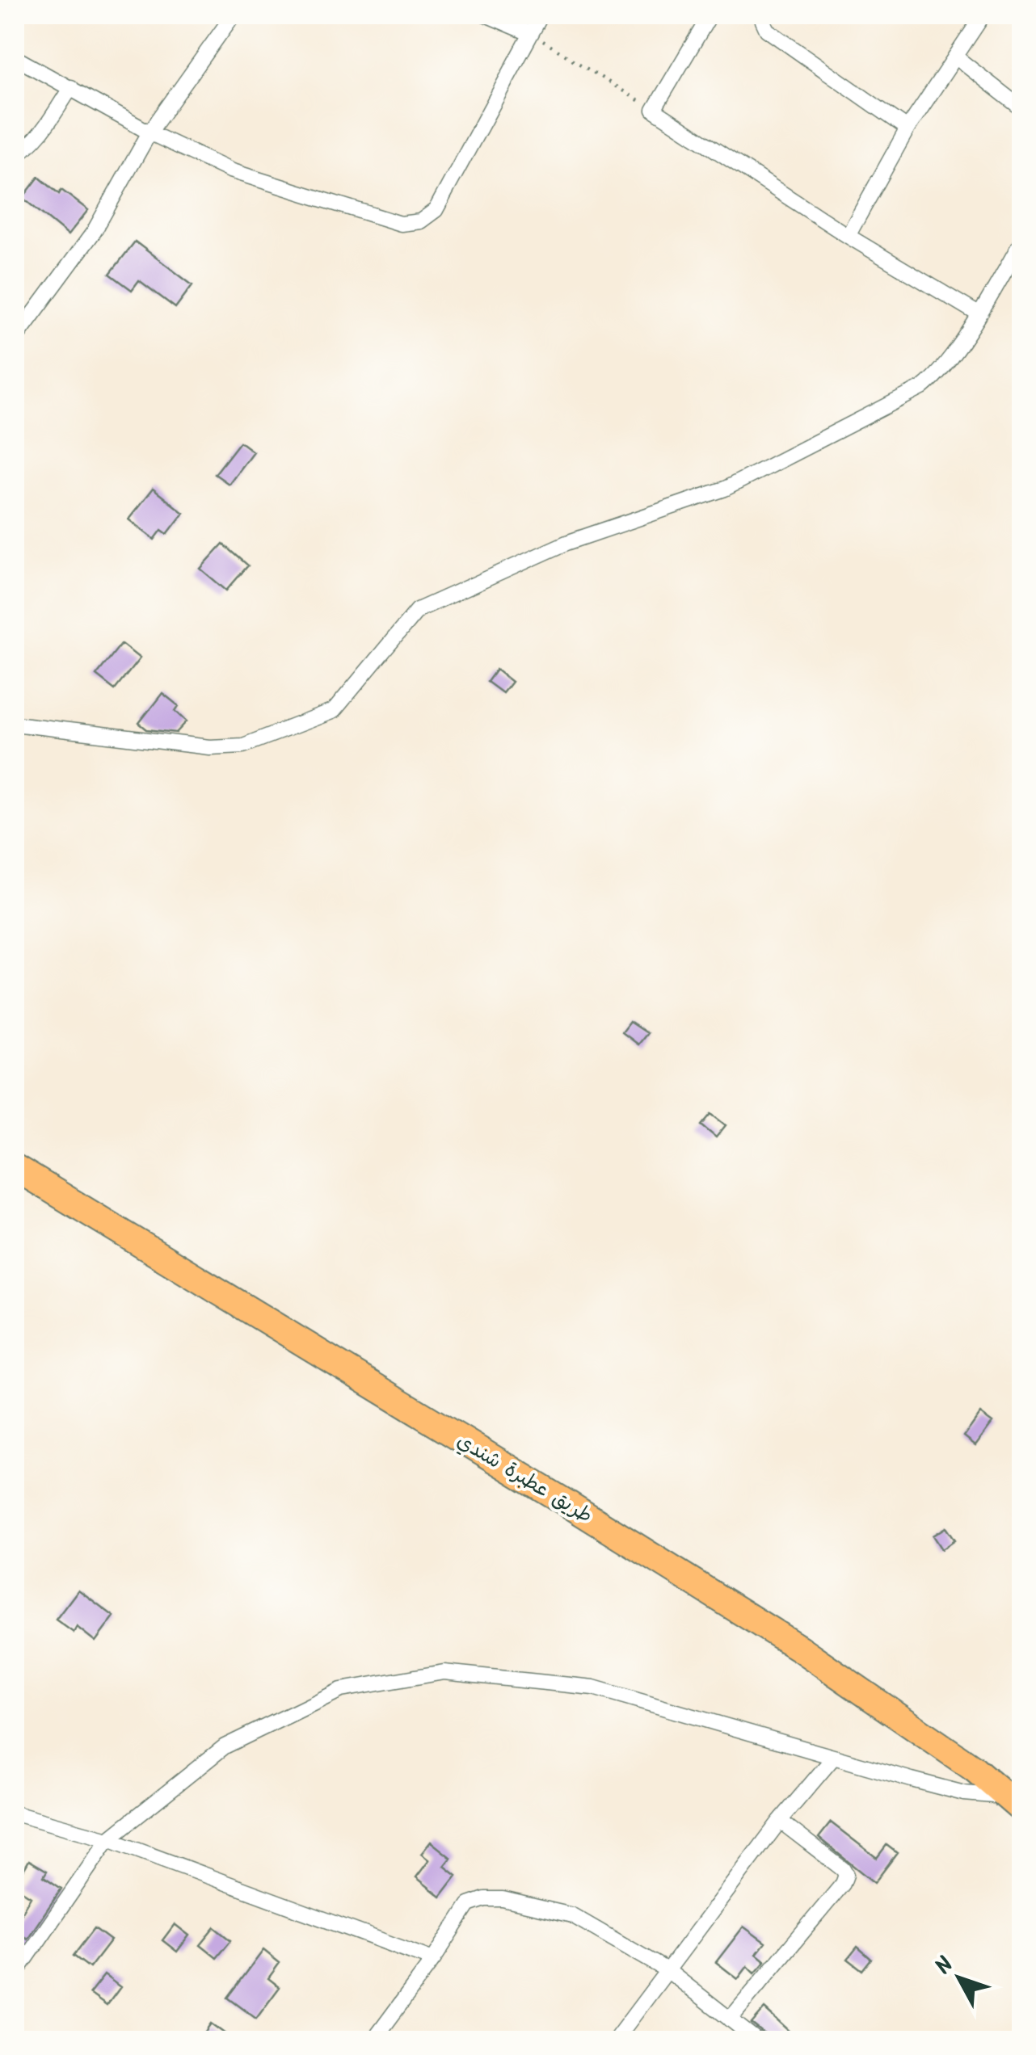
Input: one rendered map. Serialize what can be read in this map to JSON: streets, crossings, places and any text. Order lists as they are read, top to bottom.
{
  "streets": {
    "highway": ["طريق عطبرة شندي"]
  },
  "north": "top left"
}
